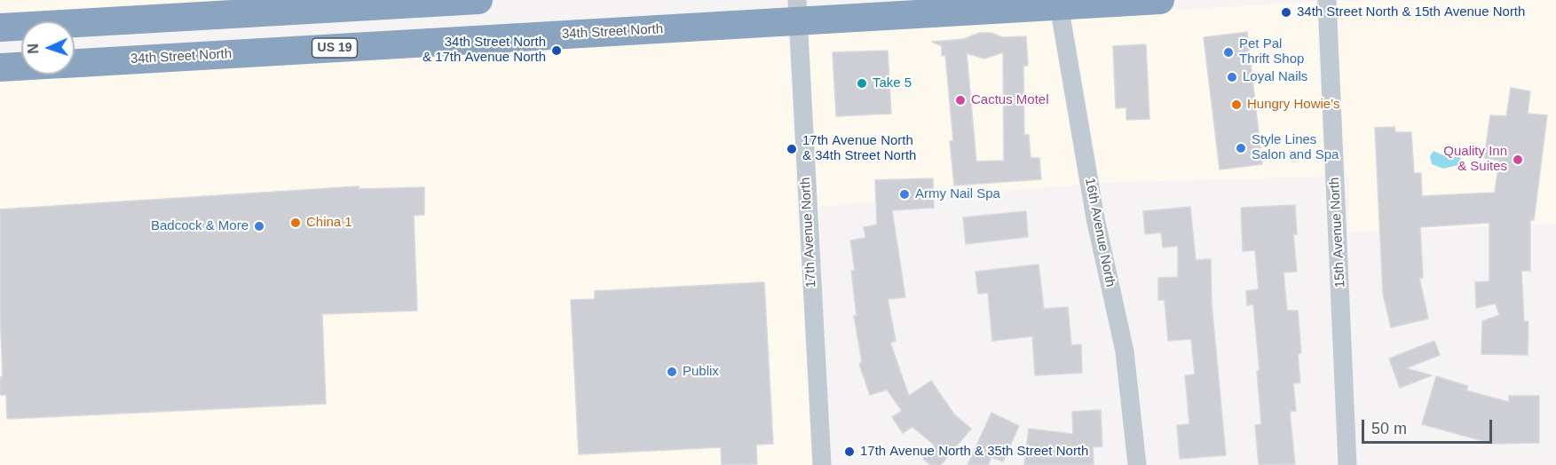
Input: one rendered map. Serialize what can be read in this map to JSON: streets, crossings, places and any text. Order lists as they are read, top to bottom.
{
  "streets": {
    "highway": ["34th Street North", "US 19"],
    "street": ["17th Avenue North", "16th Avenue North", "15th Avenue North"]
  },
  "crossings": [
    ["34th Street North", "17th Avenue North"],
    ["34th Street North", "16th Avenue North"]
  ],
  "places": [
    "34th Street North & 15th Avenue North",
    "34th Street North & 17th Avenue North",
    "Pet Pal Thrift Shop",
    "Loyal Nails",
    "Take 5",
    "Cactus Motel",
    "Hungry Howie's",
    "Style Lines Salon and Spa",
    "17th Avenue North & 34th Street North",
    "Quality Inn & Suites",
    "Army Nail Spa",
    "China 1",
    "Badcock & More",
    "Publix",
    "17th Avenue North & 35th Street North"
  ],
  "scale_bar": "50 m",
  "north": "left"
}
